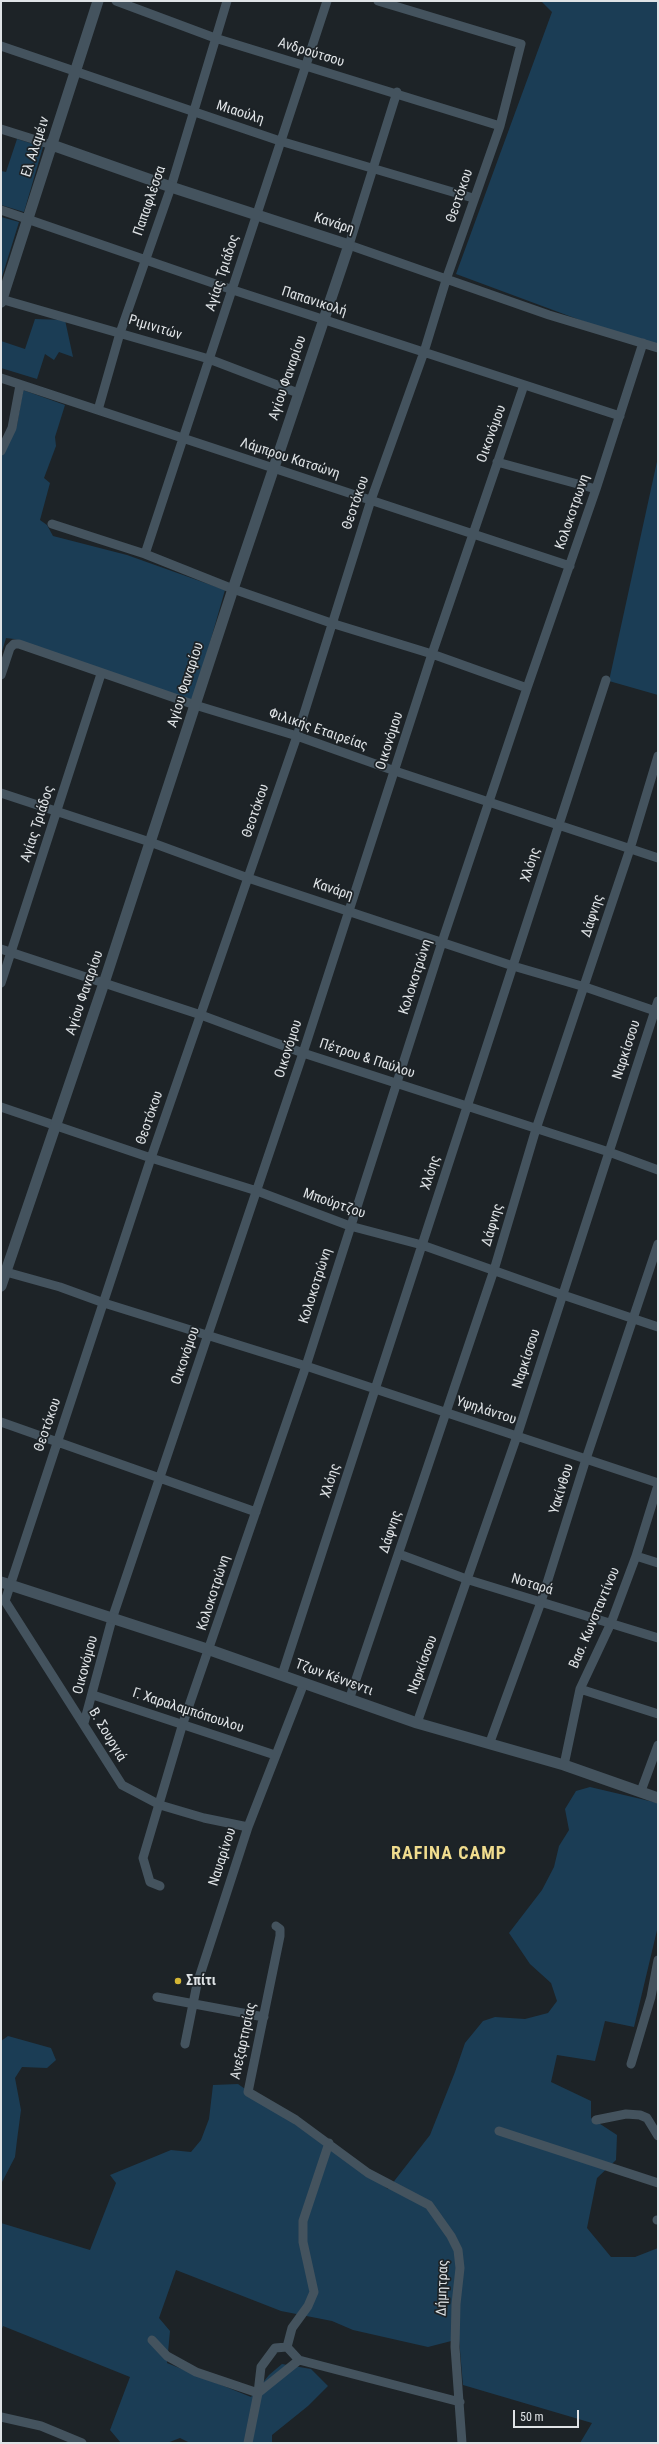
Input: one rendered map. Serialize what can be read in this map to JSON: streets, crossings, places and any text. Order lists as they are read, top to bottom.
{
  "streets": {
    "street": [
      "Ανδρούτσου",
      "Μιαούλη",
      "Ελ Αλαμέιν",
      "Θεοτόκου",
      "Παπαφλέσσα",
      "Κανάρη",
      "Αγίας Τριάδος",
      "Παπανικολή",
      "Ριμινιτών",
      "Αγίου Φαναρίου",
      "Οικονόμου",
      "Λάμπρου Κατσώνη",
      "Κολοκοτρωνη",
      "Φιλικής Εταιρείας",
      "Χλόης",
      "Δάφνης",
      "Κολοκοτρώνη",
      "Ναρκίσσου",
      "Πέτρου & Παύλου",
      "Μπούρτζου",
      "Υψηλάντου",
      "Υακίνθου",
      "Νοταρά",
      "Βασ. Κωνσταντίνου",
      "Τζων Κέννεντι",
      "Γ. Χαραλαμπόπουλου",
      "Β. Σουργιά",
      "Ναυαρίνου",
      "Ανεξαρτησίας",
      "Δήμητρας"
    ]
  },
  "crossings": [
    ["Ανδρούτσου", "Θεοτόκου"],
    ["Ανδρούτσου", "Παπαφλέσσα"],
    ["Ανδρούτσου", "Αγίας Τριάδος"],
    ["Ανδρούτσου", "Αγίου Φαναρίου"],
    ["Μιαούλη", "Ελ Αλαμέιν"],
    ["Μιαούλη", "Θεοτόκου"],
    ["Μιαούλη", "Παπαφλέσσα"],
    ["Μιαούλη", "Αγίας Τριάδος"],
    ["Μιαούλη", "Αγίου Φαναρίου"],
    ["Ελ Αλαμέιν", "Κανάρη"],
    ["Ελ Αλαμέιν", "Παπανικολή"],
    ["Ελ Αλαμέιν", "Ριμινιτών"],
    ["Θεοτόκου", "Κανάρη"],
    ["Θεοτόκου", "Παπανικολή"],
    ["Θεοτόκου", "Λάμπρου Κατσώνη"],
    ["Θεοτόκου", "Φιλικής Εταιρείας"],
    ["Θεοτόκου", "Πέτρου & Παύλου"],
    ["Θεοτόκου", "Μπούρτζου"],
    ["Θεοτόκου", "Υψηλάντου"],
    ["Θεοτόκου", "Τζων Κέννεντι"],
    ["Θεοτόκου", "Β. Σουργιά"],
    ["Παπαφλέσσα", "Κανάρη"],
    ["Παπαφλέσσα", "Παπανικολή"],
    ["Παπαφλέσσα", "Ριμινιτών"],
    ["Παπαφλέσσα", "Λάμπρου Κατσώνη"],
    ["Κανάρη", "Αγίας Τριάδος"],
    ["Κανάρη", "Αγίου Φαναρίου"],
    ["Κανάρη", "Οικονόμου"],
    ["Κανάρη", "Κολοκοτρωνη"],
    ["Κανάρη", "Χλόης"],
    ["Κανάρη", "Δάφνης"],
    ["Κανάρη", "Κολοκοτρώνη"],
    ["Κανάρη", "Ναρκίσσου"],
    ["Αγίας Τριάδος", "Παπανικολή"],
    ["Αγίας Τριάδος", "Ριμινιτών"],
    ["Αγίας Τριάδος", "Λάμπρου Κατσώνη"],
    ["Αγίας Τριάδος", "Φιλικής Εταιρείας"],
    ["Αγίας Τριάδος", "Πέτρου & Παύλου"],
    ["Παπανικολή", "Αγίου Φαναρίου"],
    ["Παπανικολή", "Οικονόμου"],
    ["Παπανικολή", "Κολοκοτρωνη"],
    ["Ριμινιτών", "Αγίου Φαναρίου"],
    ["Αγίου Φαναρίου", "Λάμπρου Κατσώνη"],
    ["Αγίου Φαναρίου", "Φιλικής Εταιρείας"],
    ["Αγίου Φαναρίου", "Πέτρου & Παύλου"],
    ["Αγίου Φαναρίου", "Μπούρτζου"],
    ["Αγίου Φαναρίου", "Υψηλάντου"],
    ["Οικονόμου", "Λάμπρου Κατσώνη"],
    ["Οικονόμου", "Φιλικής Εταιρείας"],
    ["Οικονόμου", "Πέτρου & Παύλου"],
    ["Οικονόμου", "Μπούρτζου"],
    ["Οικονόμου", "Υψηλάντου"],
    ["Οικονόμου", "Τζων Κέννεντι"],
    ["Οικονόμου", "Γ. Χαραλαμπόπουλου"],
    ["Οικονόμου", "Β. Σουργιά"],
    ["Λάμπρου Κατσώνη", "Κολοκοτρωνη"],
    ["Κολοκοτρωνη", "Κολοκοτρώνη"],
    ["Φιλικής Εταιρείας", "Χλόης"],
    ["Φιλικής Εταιρείας", "Δάφνης"],
    ["Φιλικής Εταιρείας", "Κολοκοτρώνη"],
    ["Χλόης", "Πέτρου & Παύλου"],
    ["Χλόης", "Μπούρτζου"],
    ["Χλόης", "Υψηλάντου"],
    ["Χλόης", "Τζων Κέννεντι"],
    ["Δάφνης", "Πέτρου & Παύλου"],
    ["Δάφνης", "Μπούρτζου"],
    ["Δάφνης", "Υψηλάντου"],
    ["Δάφνης", "Νοταρά"],
    ["Δάφνης", "Τζων Κέννεντι"],
    ["Κολοκοτρώνη", "Πέτρου & Παύλου"],
    ["Κολοκοτρώνη", "Μπούρτζου"],
    ["Κολοκοτρώνη", "Υψηλάντου"],
    ["Κολοκοτρώνη", "Τζων Κέννεντι"],
    ["Κολοκοτρώνη", "Γ. Χαραλαμπόπουλου"],
    ["Κολοκοτρώνη", "Β. Σουργιά"],
    ["Ναρκίσσου", "Πέτρου & Παύλου"],
    ["Ναρκίσσου", "Μπούρτζου"],
    ["Ναρκίσσου", "Υψηλάντου"],
    ["Ναρκίσσου", "Νοταρά"],
    ["Ναρκίσσου", "Τζων Κέννεντι"],
    ["Μπούρτζου", "Υακίνθου"],
    ["Υψηλάντου", "Υακίνθου"],
    ["Υψηλάντου", "Βασ. Κωνσταντίνου"],
    ["Υακίνθου", "Νοταρά"],
    ["Υακίνθου", "Τζων Κέννεντι"],
    ["Νοταρά", "Βασ. Κωνσταντίνου"],
    ["Βασ. Κωνσταντίνου", "Τζων Κέννεντι"],
    ["Τζων Κέννεντι", "Β. Σουργιά"],
    ["Τζων Κέννεντι", "Ναυαρίνου"],
    ["Γ. Χαραλαμπόπουλου", "Ναυαρίνου"],
    ["Β. Σουργιά", "Ναυαρίνου"],
    ["Ανεξαρτησίας", "Δήμητρας"]
  ],
  "districts": ["RAFINA CAMP"],
  "places": ["Σπίτι"],
  "scale_bar": "50 m"
}
